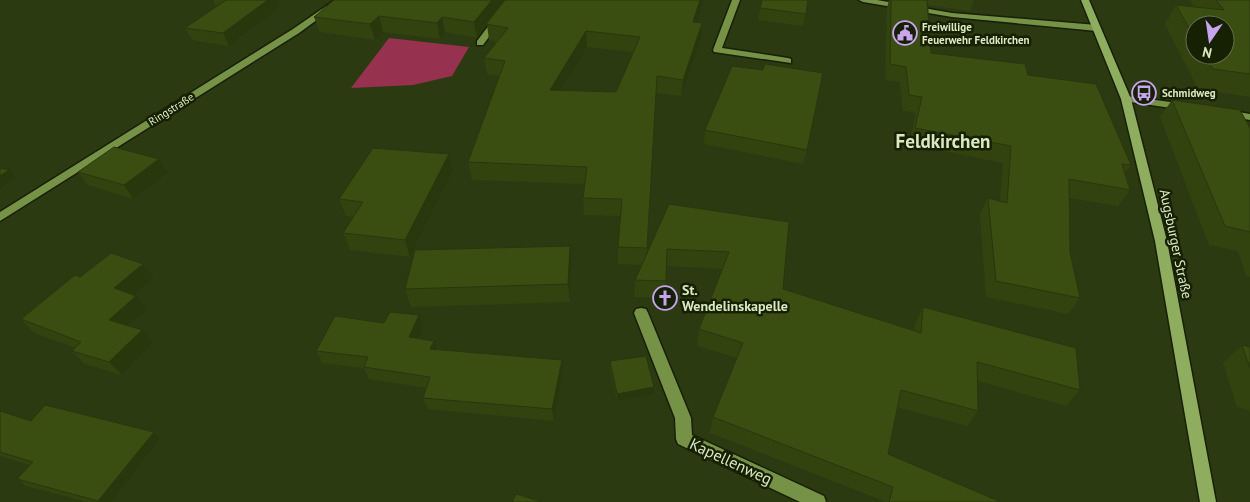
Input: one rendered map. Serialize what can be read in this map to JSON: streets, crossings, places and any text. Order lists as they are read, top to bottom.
{
  "streets": {
    "main road": ["Augsburger Straße"],
    "street": ["Ringstraße", "Kapellenweg"]
  },
  "districts": ["Feldkirchen"],
  "places": {
    "public building": ["Freiwillige Feuerwehr Feldkirchen"],
    "bus stop": ["Schmidweg"],
    "church": ["St. Wendelinskapelle"]
  },
  "north": "bottom"
}
